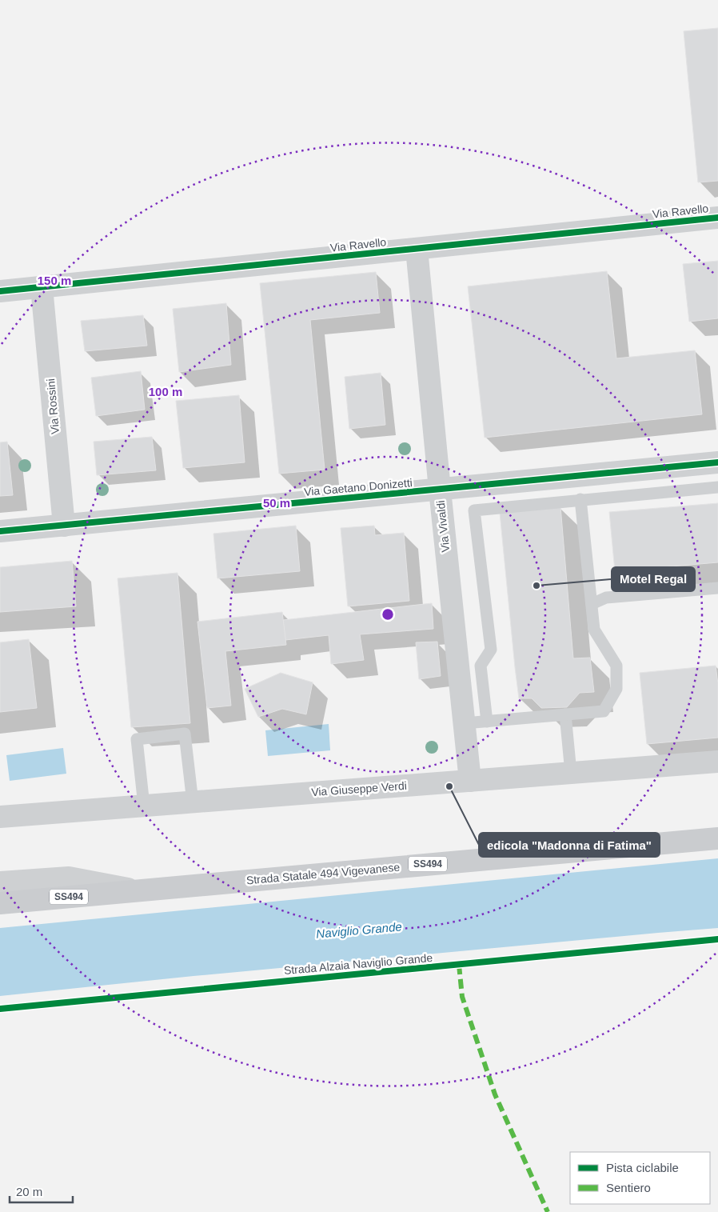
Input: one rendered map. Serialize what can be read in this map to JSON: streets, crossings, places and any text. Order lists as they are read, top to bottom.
{
  "streets": {
    "main road": ["SS494", "Strada Statale 494 Vigevanese"],
    "street": [
      "Via Ravello",
      "Via Rossini",
      "Via Gaetano Donizetti",
      "Via Vivaldi",
      "Via Giuseppe Verdi"
    ],
    "cycle path": ["Strada Alzaia Naviglio Grande"]
  },
  "crossings": [
    ["Via Ravello", "Via Rossini"],
    ["Via Ravello", "Via Vivaldi"],
    ["Via Rossini", "Via Gaetano Donizetti"],
    ["Via Gaetano Donizetti", "Via Vivaldi"],
    ["Via Vivaldi", "Via Giuseppe Verdi"]
  ],
  "water": ["Naviglio Grande"],
  "places": ["Motel Regal", "edicola \"Madonna di Fatima\""],
  "legend": ["Pista ciclabile", "Sentiero"],
  "scale_bar": "20 m",
  "rings": ["150 m", "100 m", "50 m"]
}
